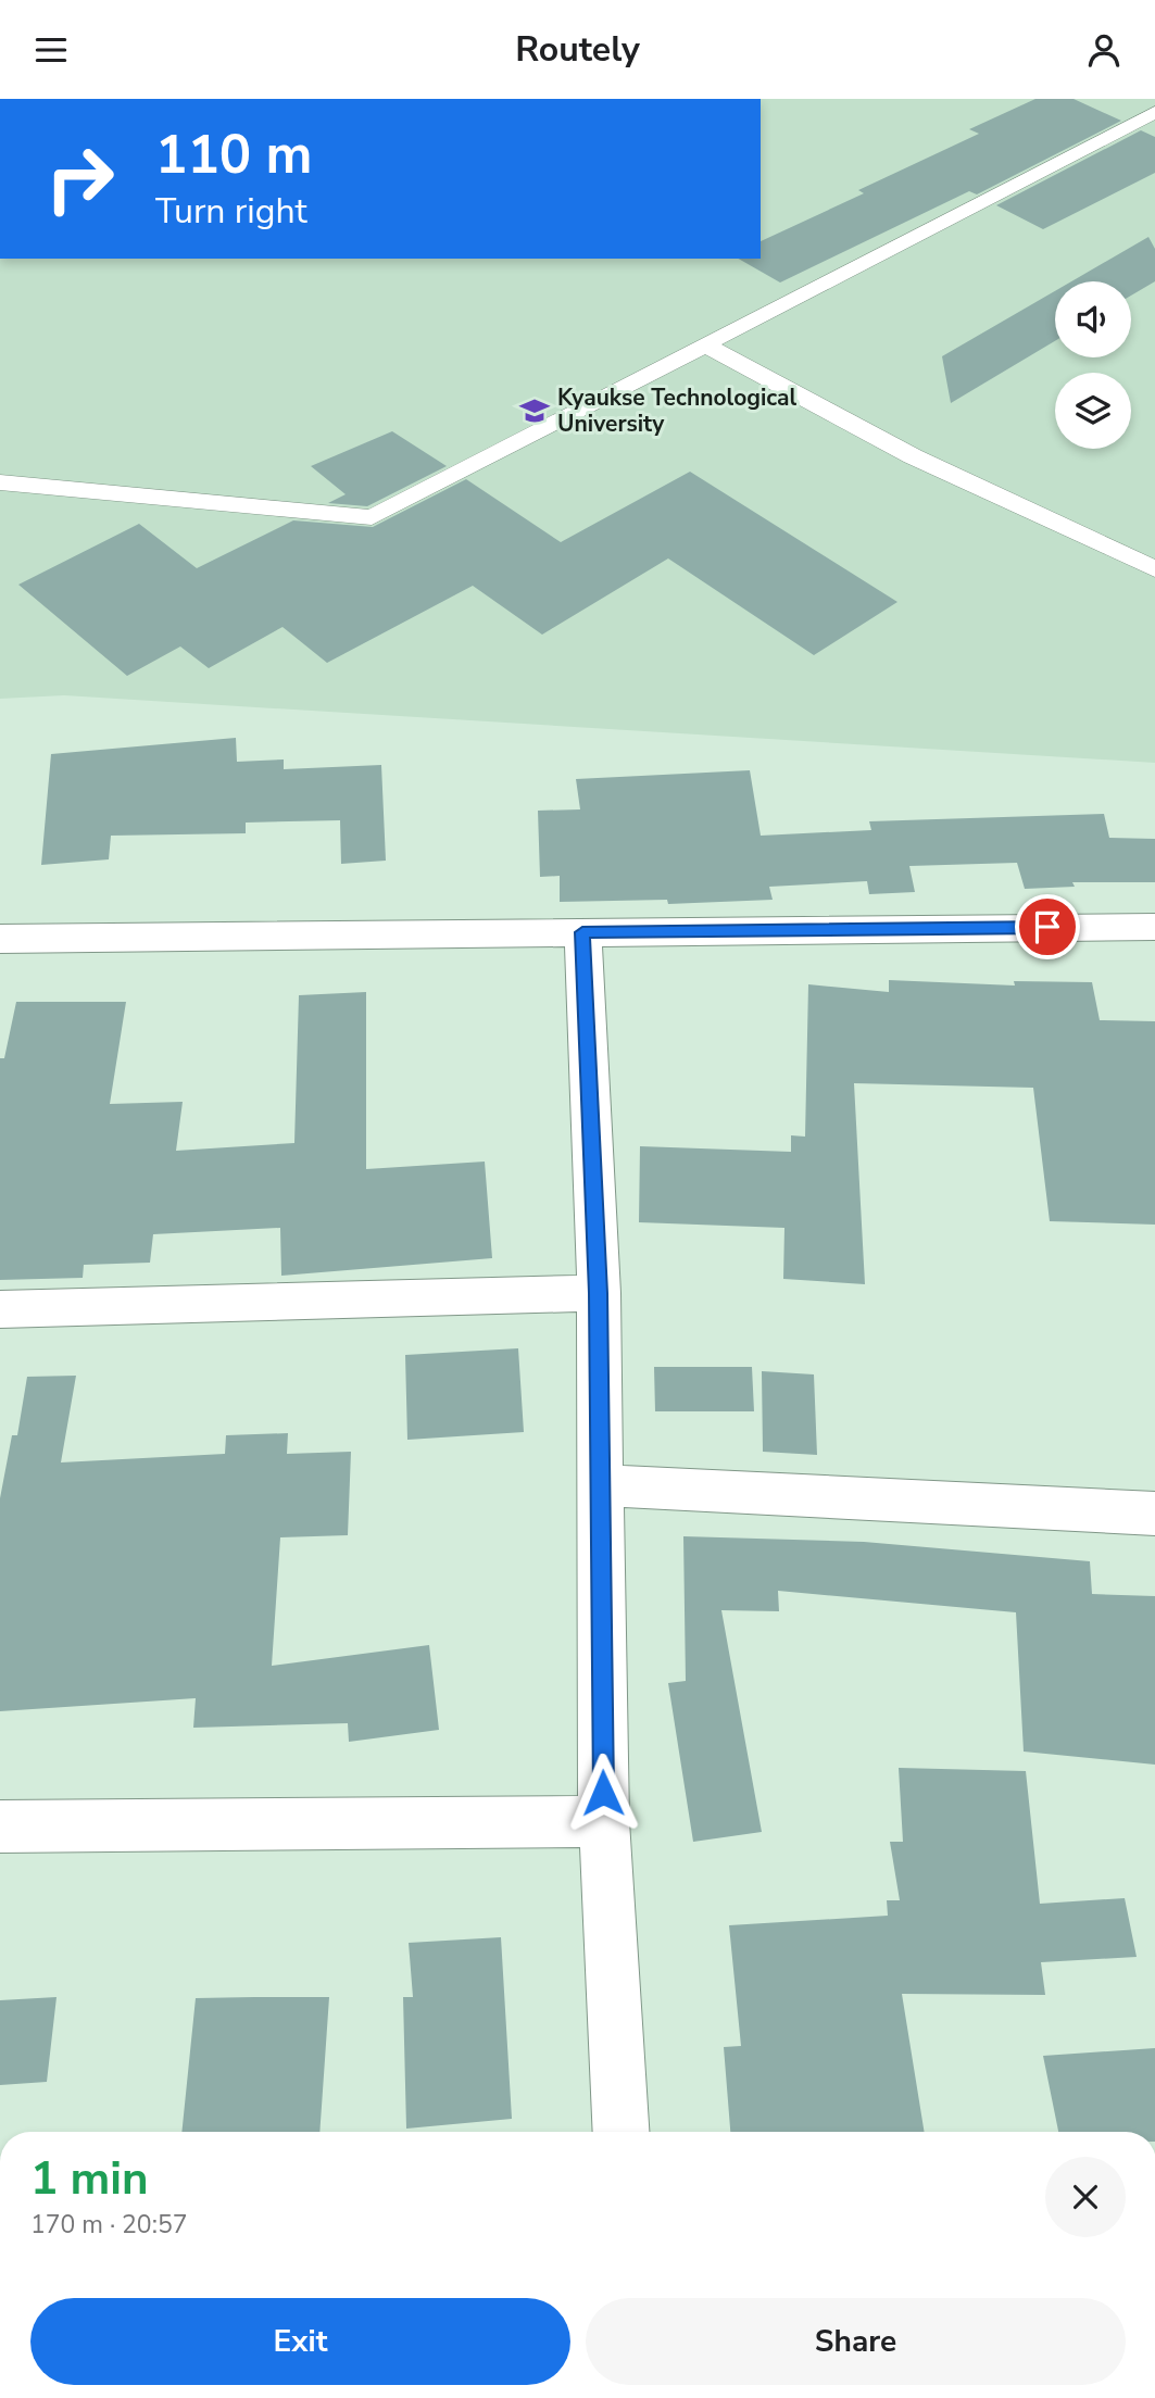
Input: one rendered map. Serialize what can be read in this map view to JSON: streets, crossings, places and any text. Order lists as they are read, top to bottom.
{
  "places": {
    "school or university": ["Kyaukse Technological University"]
  },
  "page": {
    "header": "Routely",
    "turn": ["110 m", "Turn right"],
    "heading": ["1 min", "170 m · 20:57"],
    "buttons": ["Exit", "Share"]
  }
}
